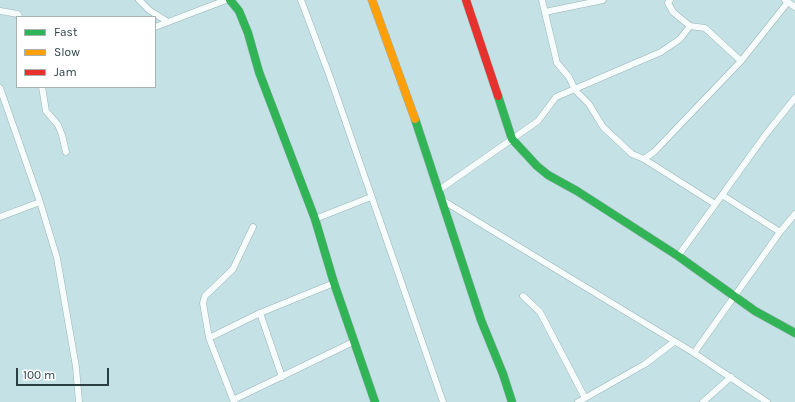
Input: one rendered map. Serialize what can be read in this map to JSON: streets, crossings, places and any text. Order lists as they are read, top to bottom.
{
  "legend": ["Fast", "Slow", "Jam"],
  "scale_bar": "100 m"
}
